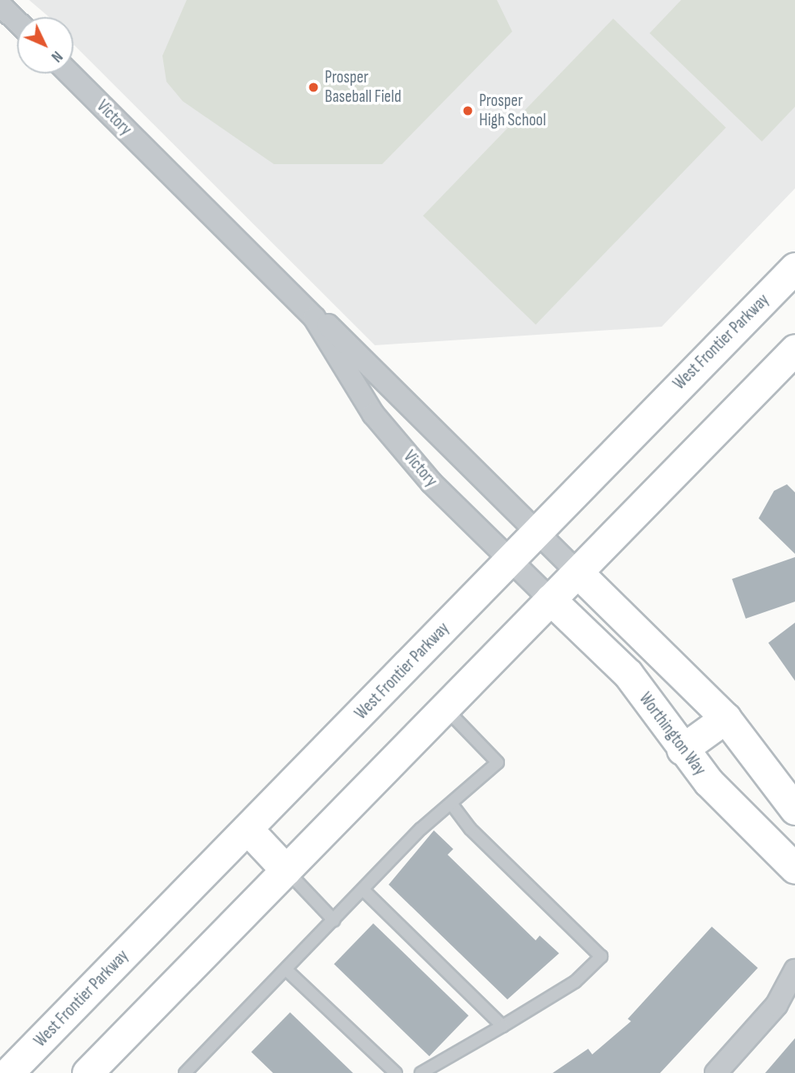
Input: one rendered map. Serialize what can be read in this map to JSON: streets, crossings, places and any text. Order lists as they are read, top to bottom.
{
  "streets": {
    "street": ["Victory", "West Frontier Parkway", "Worthington Way"]
  },
  "crossings": [
    ["Victory", "West Frontier Parkway"],
    ["Victory", "Worthington Way"]
  ],
  "places": ["Prosper Baseball Field", "Prosper High School"],
  "north": "bottom right"
}
